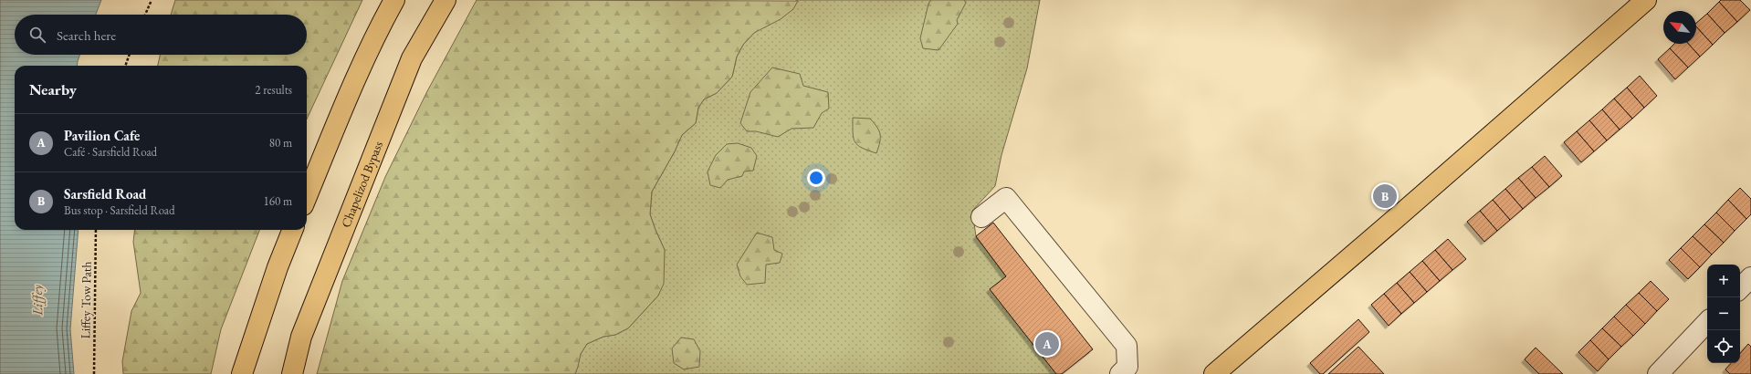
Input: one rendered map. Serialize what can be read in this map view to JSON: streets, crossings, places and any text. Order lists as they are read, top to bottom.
{
  "streets": {
    "main road": ["Chapelizod Bypass"],
    "path": ["Liffey Tow Path"]
  },
  "water": ["Liffey"],
  "north": "top left",
  "page": {
    "search": "Search here",
    "heading": ["Nearby", "2 results"],
    "list": [
      {
        "mark": "A",
        "name": "Pavilion Cafe",
        "note": "Café · Sarsfield Road",
        "value": "80 m"
      },
      {
        "mark": "B",
        "name": "Sarsfield Road",
        "note": "Bus stop · Sarsfield Road",
        "value": "160 m"
      }
    ],
    "pins": ["B", "A"],
    "map_buttons": ["+", "−"]
  }
}
